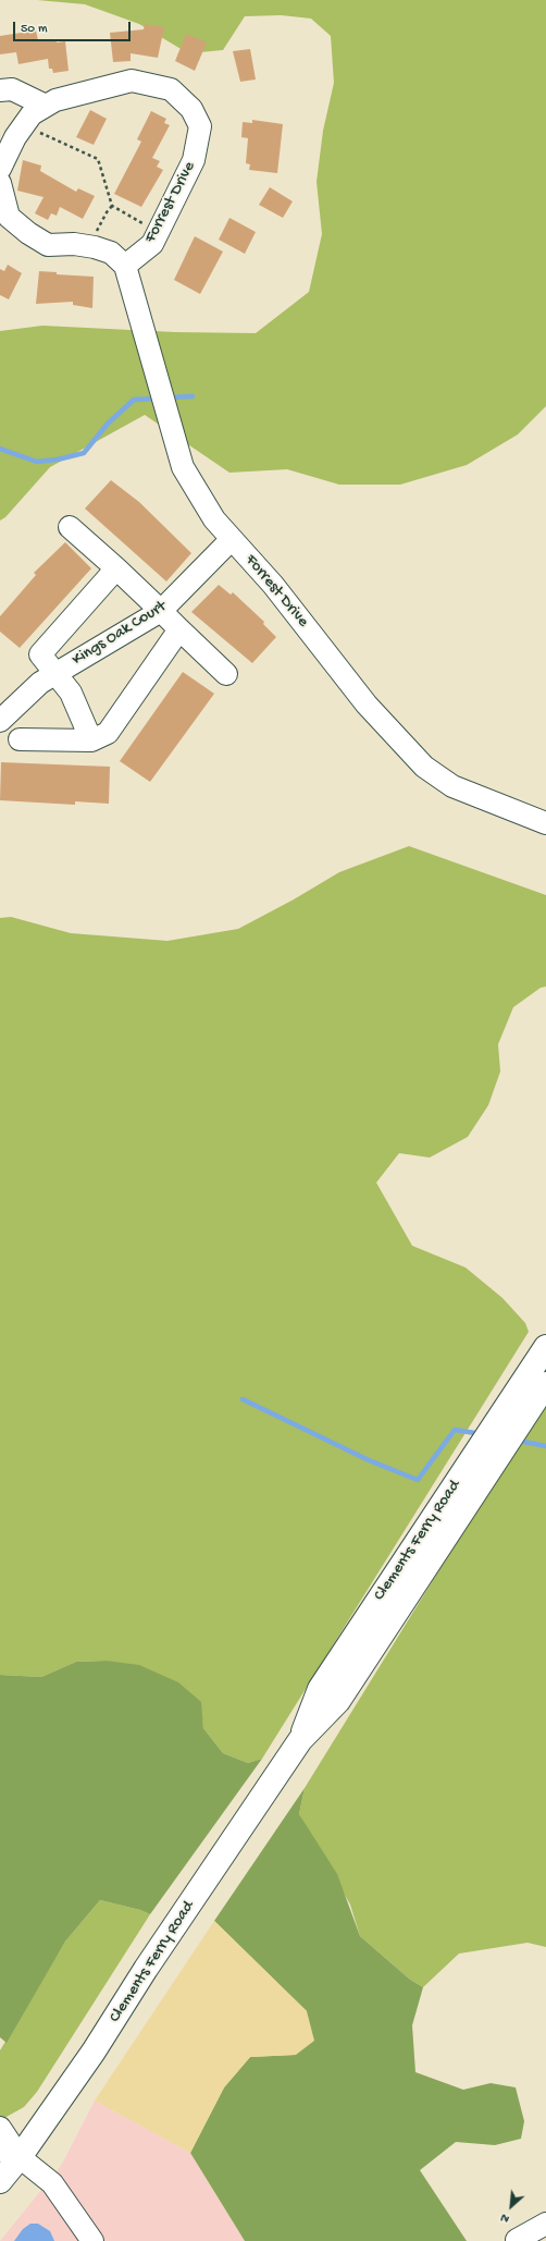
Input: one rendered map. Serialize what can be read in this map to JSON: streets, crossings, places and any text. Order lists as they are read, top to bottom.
{
  "streets": {
    "main road": ["Clements Ferry Road"],
    "street": ["Forrest Drive", "Kings Oak Court"]
  },
  "crossings": [
    ["Forrest Drive", "Kings Oak Court"]
  ],
  "scale_bar": "50 m",
  "north": "bottom left"
}
